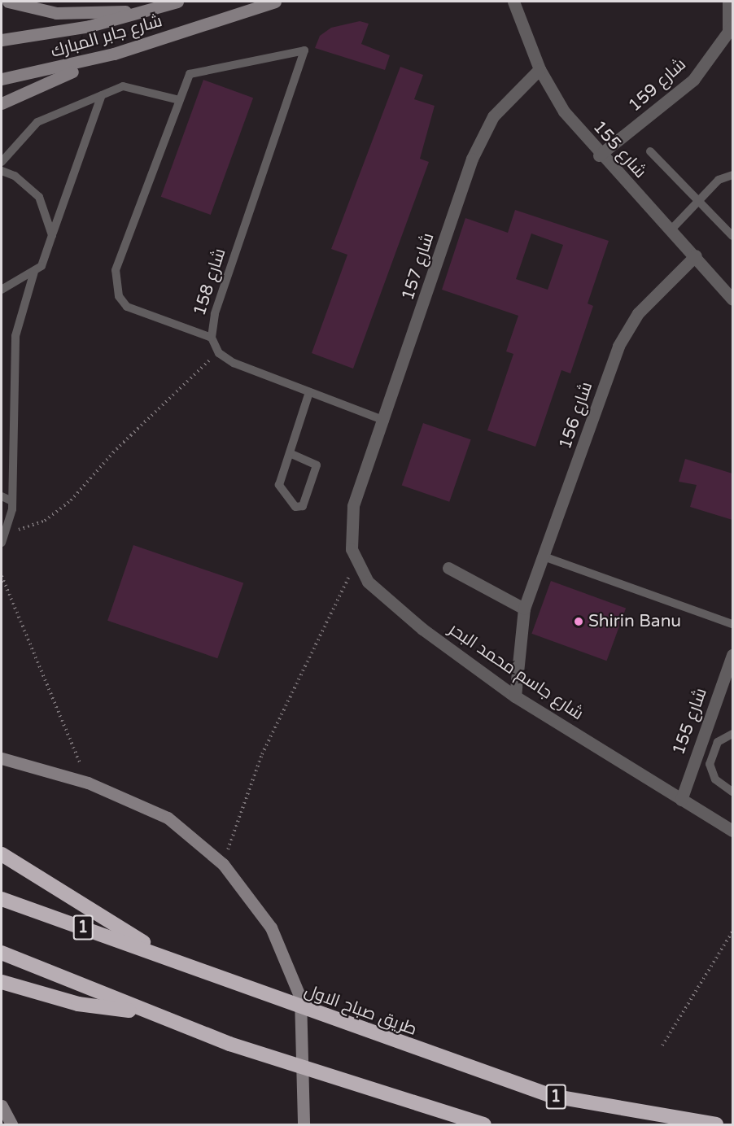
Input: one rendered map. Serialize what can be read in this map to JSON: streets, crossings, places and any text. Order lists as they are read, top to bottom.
{
  "streets": {
    "highway": ["1", "طريق صباح الاول"],
    "main road": ["شارع جابر المبارك"],
    "street": [
      "شارع 159",
      "شارع 155",
      "شارع 157",
      "شارع 156",
      "شارع جاسم محمد البحر"
    ],
    "lane": ["شارع 158"]
  },
  "crossings": [
    ["شارع 159", "شارع 155"],
    ["شارع 155", "شارع 157"],
    ["شارع 155", "شارع 156"],
    ["شارع 155", "شارع جاسم محمد البحر"],
    ["شارع 157", "شارع جاسم محمد البحر"],
    ["شارع 156", "شارع جاسم محمد البحر"]
  ],
  "places": ["Shirin Banu"]
}
